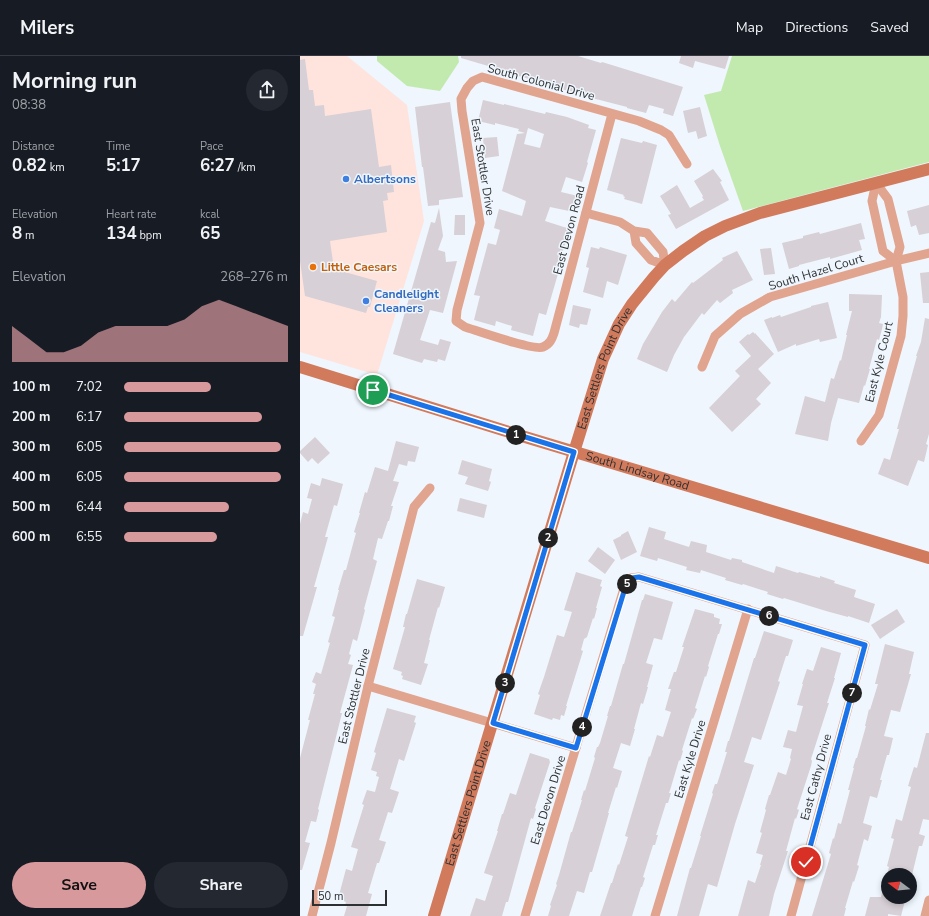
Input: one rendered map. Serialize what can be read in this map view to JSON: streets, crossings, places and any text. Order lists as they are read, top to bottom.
{
  "streets": {
    "street": [
      "South Colonial Drive",
      "East Stottler Drive",
      "East Devon Road",
      "South Hazel Court",
      "East Kyle Court",
      "East Settlers Point Drive",
      "South Lindsay Road",
      "East Kyle Drive",
      "East Cathy Drive",
      "East Devon Drive"
    ]
  },
  "crossings": [
    ["South Colonial Drive", "East Stottler Drive"],
    ["South Colonial Drive", "East Devon Road"],
    ["East Stottler Drive", "East Devon Road"],
    ["South Hazel Court", "East Kyle Court"],
    ["East Kyle Court", "East Settlers Point Drive"],
    ["East Settlers Point Drive", "South Lindsay Road"],
    ["East Kyle Drive", "East Cathy Drive"],
    ["East Kyle Drive", "East Devon Drive"],
    ["East Cathy Drive", "East Devon Drive"]
  ],
  "places": ["Albertsons", "Little Caesars", "Candlelight Cleaners"],
  "scale_bar": "50 m",
  "north": "left",
  "page": {
    "header": "Milers",
    "nav": ["Map", "Directions", "Saved"],
    "heading": ["Morning run", "08:38"],
    "stats": [
      ["Distance", "0.82 km"],
      ["Time", "5:17"],
      ["Pace", "6:27 /km"],
      ["Elevation", "8 m"],
      ["Heart rate", "134 bpm"],
      ["kcal", "65"]
    ],
    "chart": ["Elevation", "268–276 m"],
    "list": [
      {
        "name": "100 m",
        "note": "7:02"
      },
      {
        "name": "200 m",
        "note": "6:17"
      },
      {
        "name": "300 m",
        "note": "6:05"
      },
      {
        "name": "400 m",
        "note": "6:05"
      },
      {
        "name": "500 m",
        "note": "6:44"
      },
      {
        "name": "600 m",
        "note": "6:55"
      }
    ],
    "pins": [
      "1",
      "2",
      "5",
      "6",
      "3",
      "7",
      "4"
    ],
    "buttons": ["Save", "Share"],
    "scale": "50 m"
  }
}
